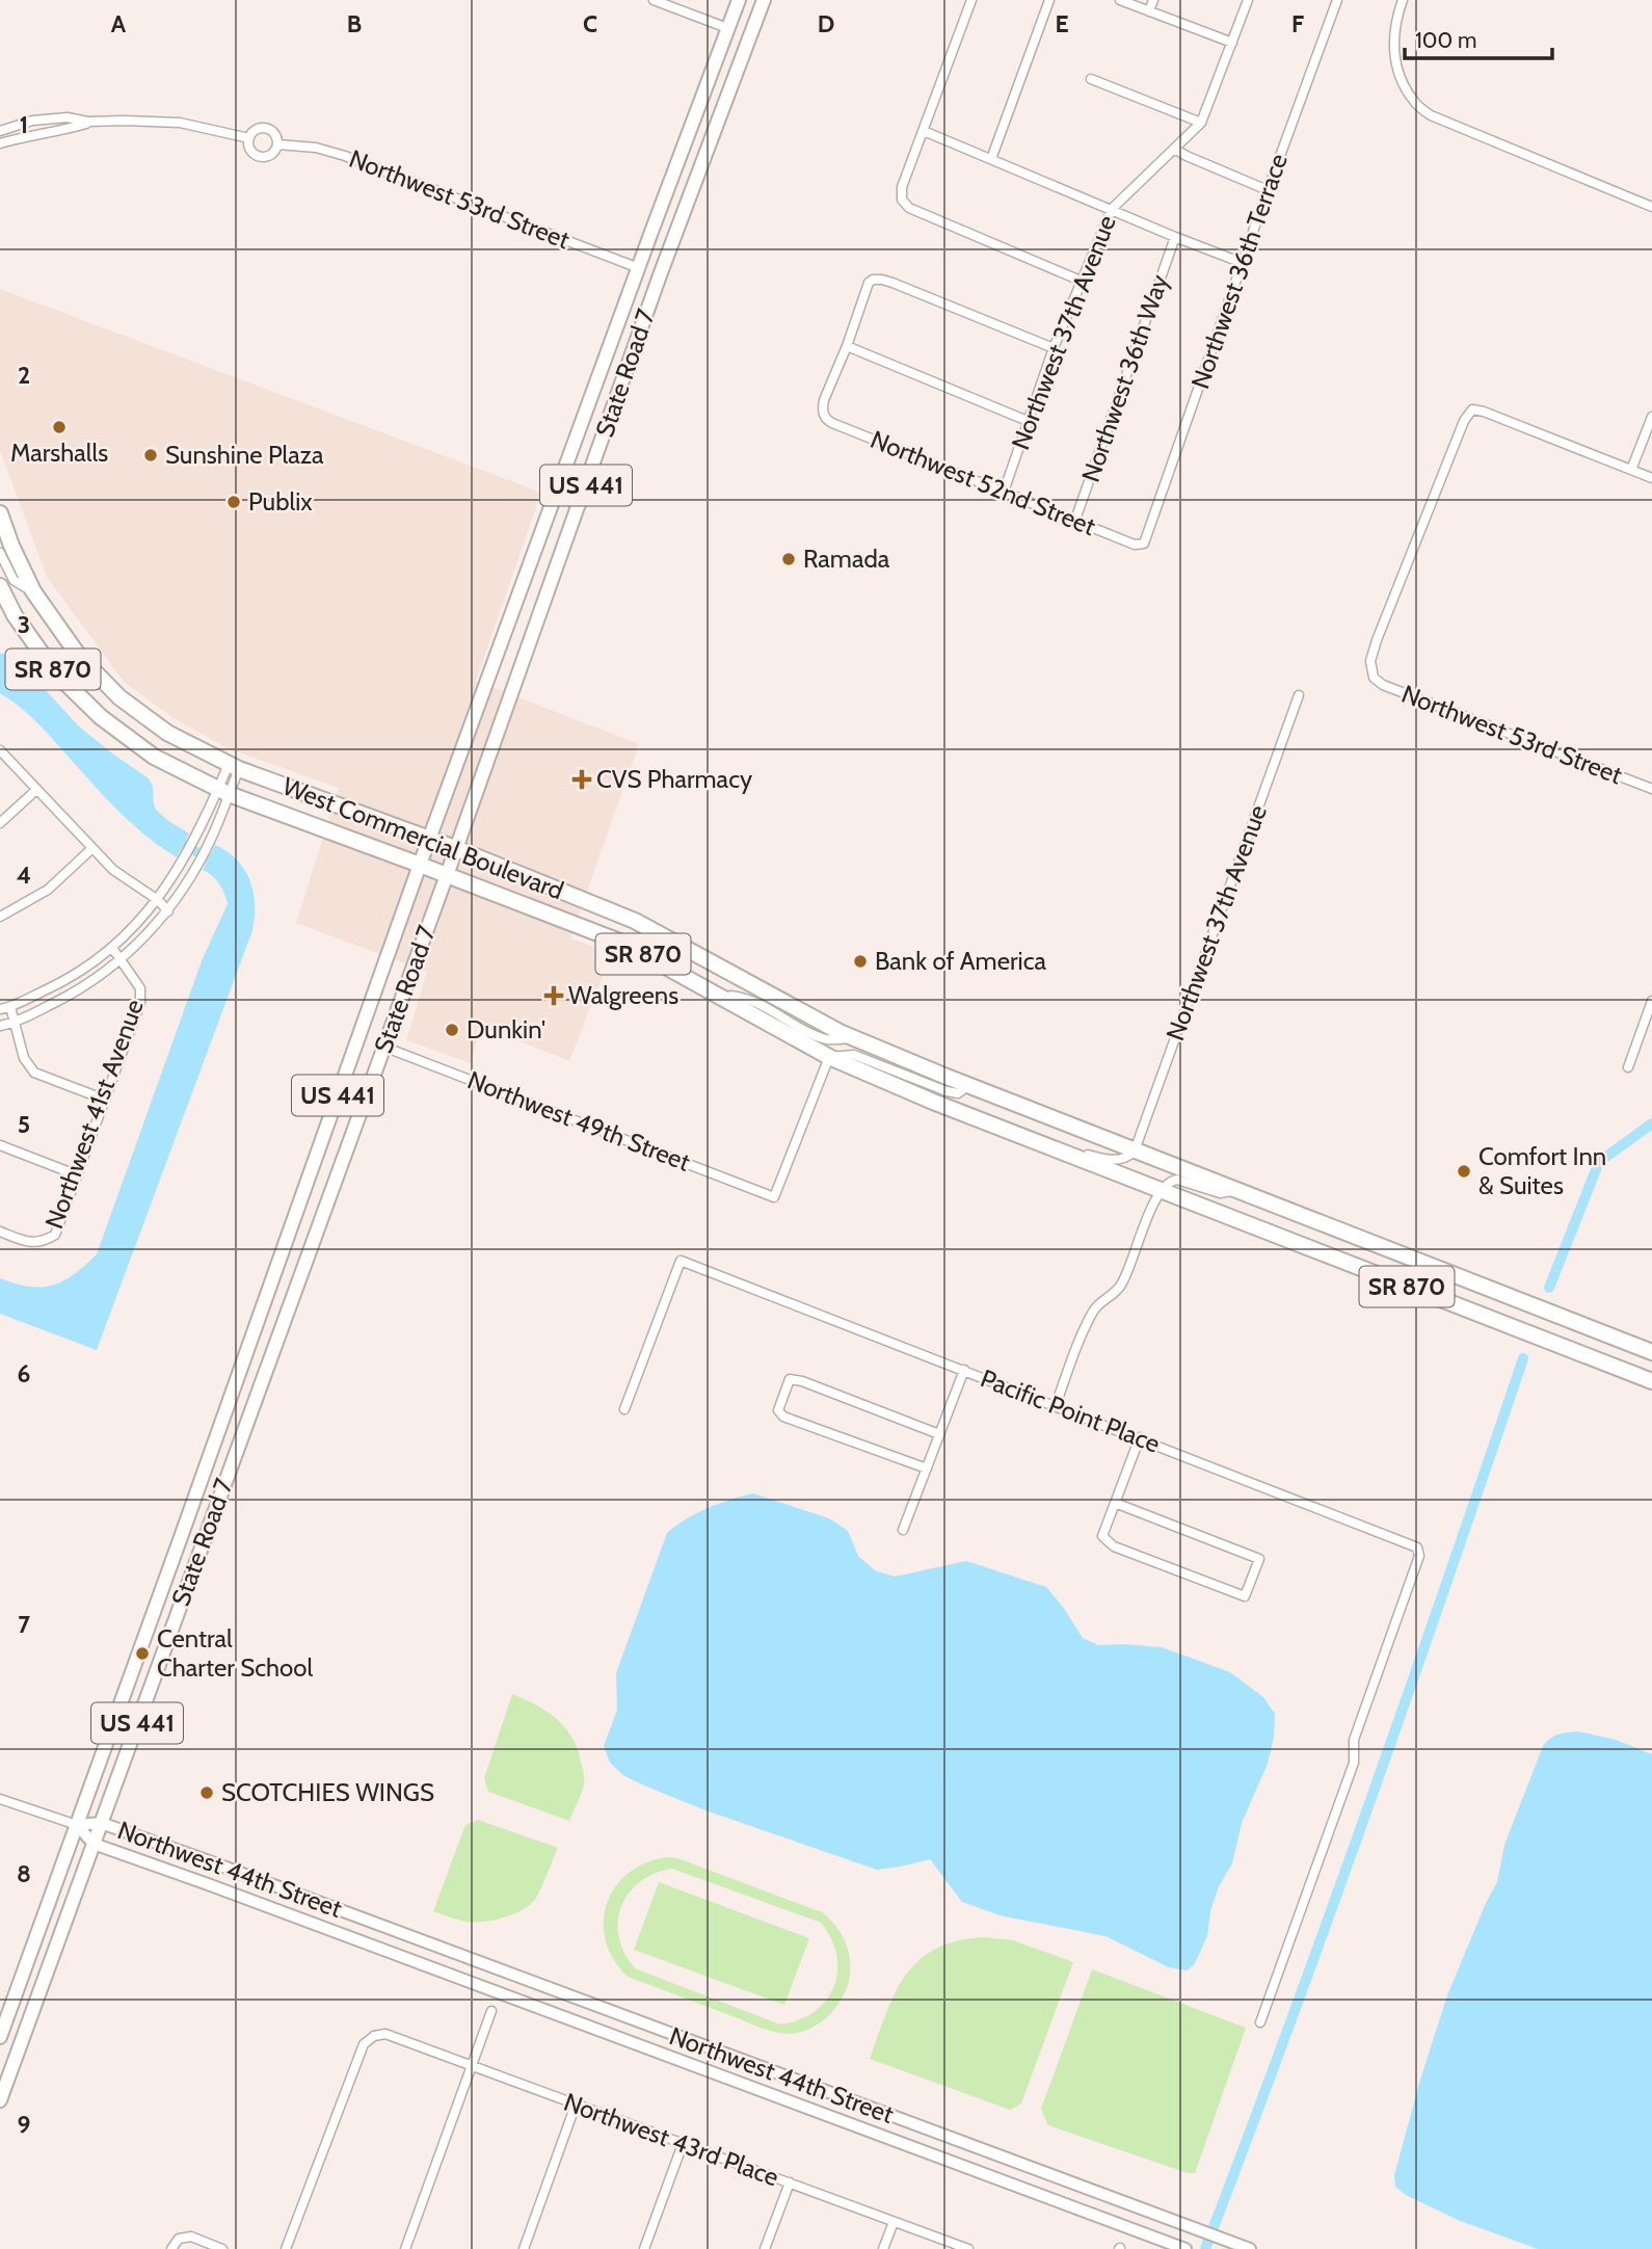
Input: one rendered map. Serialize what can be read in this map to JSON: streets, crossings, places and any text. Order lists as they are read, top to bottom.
{
  "streets": {
    "highway": ["SR 870", "West Commercial Boulevard"],
    "main road": ["State Road 7", "US 441"],
    "street": [
      "Northwest 53rd Street",
      "Northwest 36th Terrace",
      "Northwest 37th Avenue",
      "Northwest 36th Way",
      "Northwest 52nd Street",
      "Northwest 41st Avenue",
      "Northwest 49th Street",
      "Pacific Point Place",
      "Northwest 44th Street",
      "Northwest 43rd Place"
    ]
  },
  "crossings": [
    ["Northwest 53rd Street", "State Road 7"],
    ["Northwest 36th Terrace", "Northwest 52nd Street"],
    ["Northwest 37th Avenue", "Northwest 52nd Street"],
    ["Northwest 37th Avenue", "West Commercial Boulevard"],
    ["State Road 7", "West Commercial Boulevard"],
    ["State Road 7", "Northwest 49th Street"],
    ["State Road 7", "Northwest 44th Street"],
    ["Northwest 36th Way", "Northwest 52nd Street"],
    ["West Commercial Boulevard", "Northwest 49th Street"]
  ],
  "places": {
    "other": [
      "Marshalls",
      "Sunshine Plaza",
      "Publix",
      "Ramada",
      "Bank of America",
      "Dunkin'",
      "Comfort Inn & Suites",
      "Central Charter School",
      "SCOTCHIES WINGS"
    ],
    "health": ["CVS Pharmacy", "Walgreens"]
  },
  "scale_bar": "100 m",
  "grid": {
    "columns": [
      "A",
      "B",
      "C",
      "D",
      "E",
      "F"
    ],
    "rows": [
      "1",
      "2",
      "3",
      "4",
      "5",
      "6",
      "7",
      "8",
      "9"
    ]
  }
}
